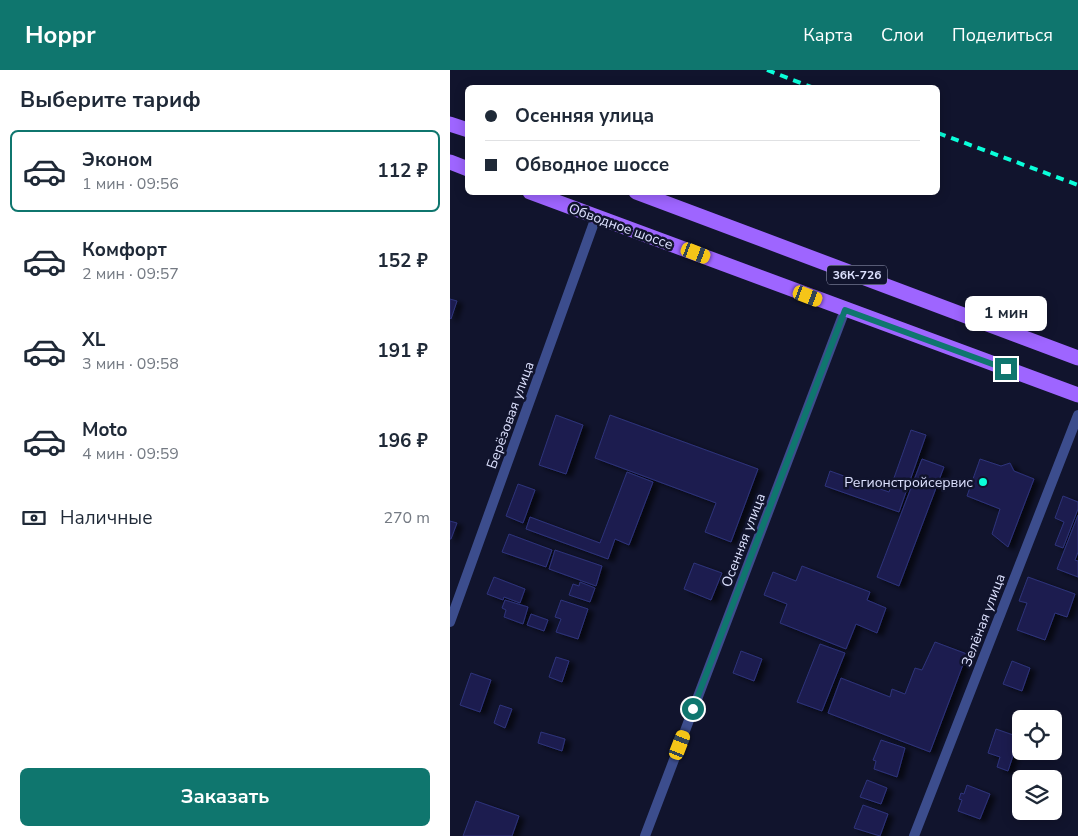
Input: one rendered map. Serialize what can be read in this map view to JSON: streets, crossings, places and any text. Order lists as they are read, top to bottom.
{
  "streets": {
    "main road": ["Обводное шоссе", "36К-726"],
    "street": ["Берёзовая улица", "Осенняя улица", "Зелёная улица"]
  },
  "crossings": [
    ["Обводное шоссе", "Берёзовая улица"],
    ["Обводное шоссе", "Осенняя улица"]
  ],
  "places": ["Регионстройсервис"],
  "page": {
    "header": "Hoppr",
    "nav": ["Карта", "Слои", "Поделиться"],
    "heading": "Выберите тариф",
    "banner": ["Осенняя улица", "Обводное шоссе"],
    "list": [
      {
        "name": "Эконом",
        "note": "1 мин · 09:56",
        "value": "112 ₽"
      },
      {
        "name": "Комфорт",
        "note": "2 мин · 09:57",
        "value": "152 ₽"
      },
      {
        "name": "XL",
        "note": "3 мин · 09:58",
        "value": "191 ₽"
      },
      {
        "name": "Moto",
        "note": "4 мин · 09:59",
        "value": "196 ₽"
      }
    ],
    "bubble": "1 мин",
    "pay": ["Наличные", "270 m"],
    "buttons": "Заказать"
  }
}
